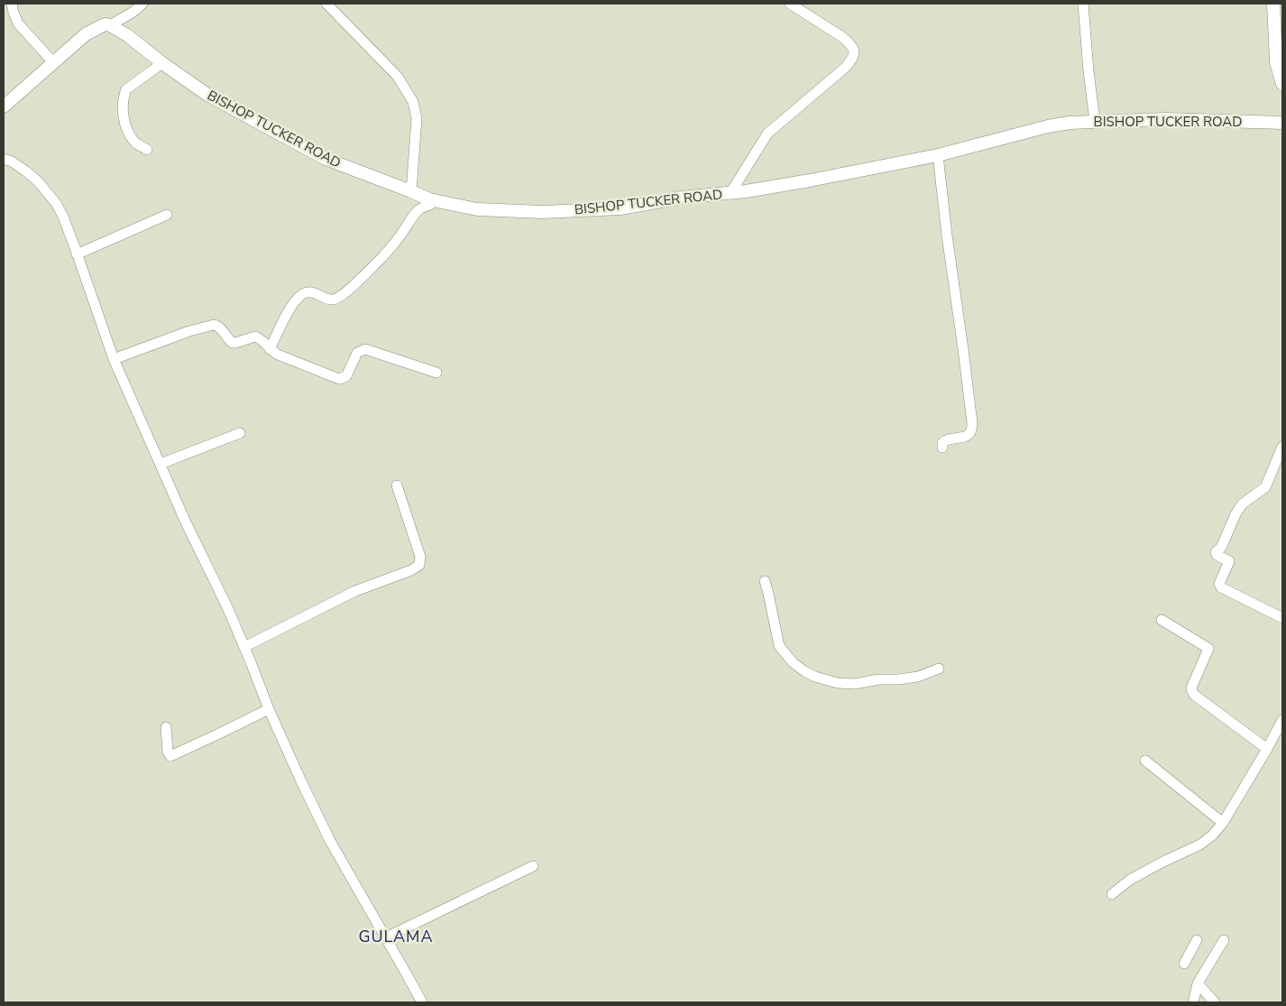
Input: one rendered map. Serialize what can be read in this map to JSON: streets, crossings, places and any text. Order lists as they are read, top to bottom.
{
  "streets": {
    "main road": ["BISHOP TUCKER ROAD"]
  },
  "districts": ["GULAMA"]
}
